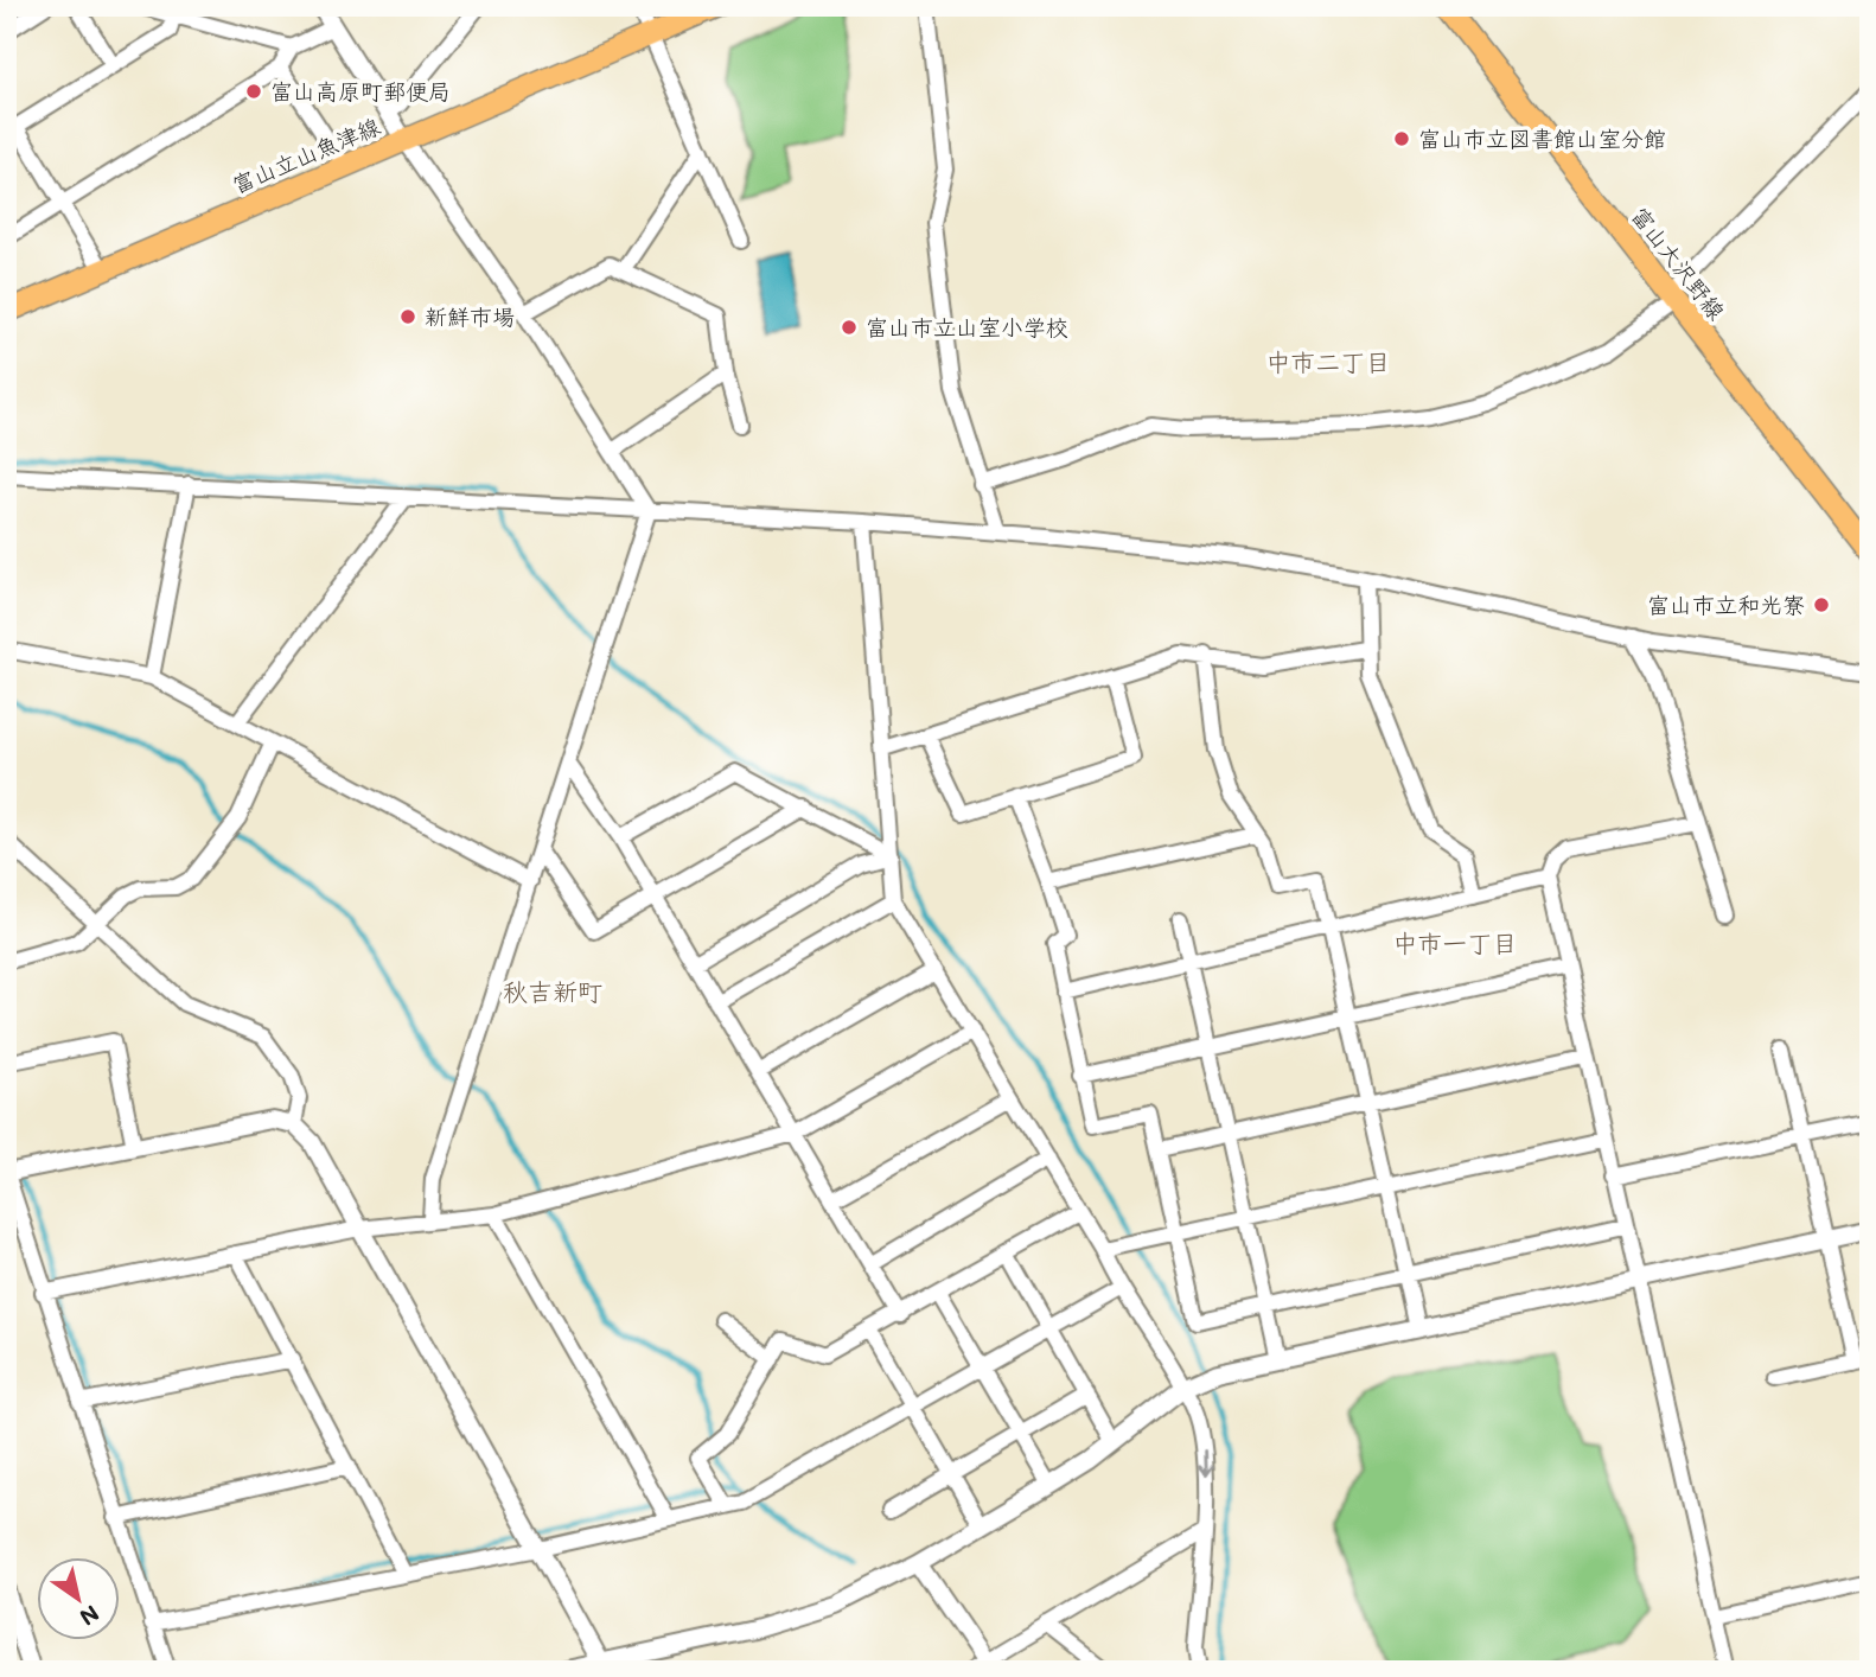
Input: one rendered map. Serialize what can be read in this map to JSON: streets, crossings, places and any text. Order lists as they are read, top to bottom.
{
  "streets": {
    "main road": ["富山立山魚津線", "富山大沢野線"]
  },
  "districts": ["中市二丁目", "中市一丁目", "秋吉新町"],
  "places": [
    "富山高原町郵便局",
    "富山市立図書館山室分館",
    "新鮮市場",
    "富山市立山室小学校",
    "富山市立和光寮"
  ],
  "north": "bottom right"
}
